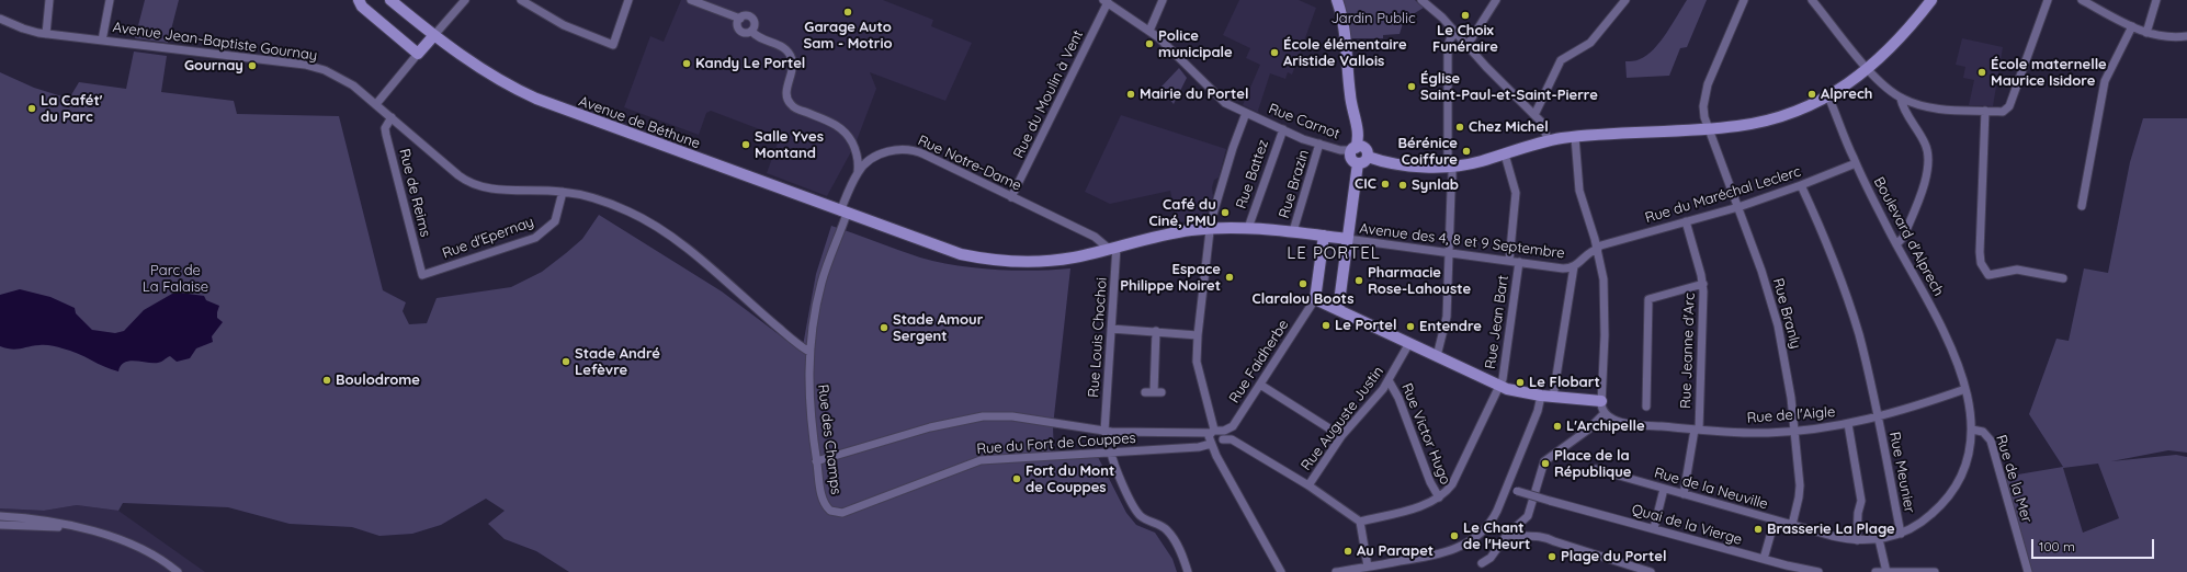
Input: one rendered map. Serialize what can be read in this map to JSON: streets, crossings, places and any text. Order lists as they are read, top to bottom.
{
  "streets": {
    "street": [
      "Avenue Jean-Baptiste Gournay",
      "Rue du Moulin à Vent",
      "Rue Carnot",
      "Avenue de Béthune",
      "Rue Notre-Dame",
      "Rue Battez",
      "Rue Brazin",
      "Rue de Reims",
      "Rue du Maréchal Leclerc",
      "Boulevard d'Alprech",
      "Rue d'Epernay",
      "Avenue des 4, 8 et 9 Septembre",
      "Rue Branly",
      "Rue Jean Bart",
      "Rue Louis Chochoi",
      "Rue Jeanne d'Arc",
      "Rue Faidherbe",
      "Rue de l'Aigle",
      "Rue Auguste Justin",
      "Rue Victor Hugo",
      "Rue des Champs",
      "Rue du Fort de Couppes",
      "Rue Meunier",
      "Rue de la Mer",
      "Rue de la Neuville",
      "Quai de la Vierge"
    ]
  },
  "crossings": [
    ["Avenue Jean-Baptiste Gournay", "Rue de Reims"],
    ["Avenue Jean-Baptiste Gournay", "Rue d'Epernay"],
    ["Avenue Jean-Baptiste Gournay", "Rue des Champs"],
    ["Rue du Moulin à Vent", "Rue Carnot"],
    ["Rue du Moulin à Vent", "Rue Notre-Dame"],
    ["Rue Carnot", "Rue Battez"],
    ["Rue Carnot", "Rue Brazin"],
    ["Avenue de Béthune", "Rue Notre-Dame"],
    ["Avenue de Béthune", "Rue Battez"],
    ["Avenue de Béthune", "Rue Brazin"],
    ["Avenue de Béthune", "Avenue des 4, 8 et 9 Septembre"],
    ["Avenue de Béthune", "Rue Louis Chochoi"],
    ["Avenue de Béthune", "Rue des Champs"],
    ["Rue Notre-Dame", "Rue Louis Chochoi"],
    ["Rue Notre-Dame", "Rue des Champs"],
    ["Rue de Reims", "Rue d'Epernay"],
    ["Rue du Maréchal Leclerc", "Boulevard d'Alprech"],
    ["Rue du Maréchal Leclerc", "Avenue des 4, 8 et 9 Septembre"],
    ["Rue du Maréchal Leclerc", "Rue Branly"],
    ["Rue du Maréchal Leclerc", "Rue Jeanne d'Arc"],
    ["Rue du Maréchal Leclerc", "Rue Meunier"],
    ["Boulevard d'Alprech", "Rue de l'Aigle"],
    ["Boulevard d'Alprech", "Rue Meunier"],
    ["Boulevard d'Alprech", "Rue de la Mer"],
    ["Boulevard d'Alprech", "Rue de la Neuville"],
    ["Avenue des 4, 8 et 9 Septembre", "Rue Jean Bart"],
    ["Rue Branly", "Rue de l'Aigle"],
    ["Rue Branly", "Rue de la Neuville"],
    ["Rue Jean Bart", "Rue Victor Hugo"],
    ["Rue Jeanne d'Arc", "Rue de l'Aigle"],
    ["Rue Jeanne d'Arc", "Rue de la Neuville"],
    ["Rue Faidherbe", "Rue du Fort de Couppes"],
    ["Rue de l'Aigle", "Rue Meunier"],
    ["Rue Auguste Justin", "Rue Victor Hugo"],
    ["Rue des Champs", "Rue du Fort de Couppes"],
    ["Rue Meunier", "Rue de la Neuville"]
  ],
  "districts": ["LE PORTEL"],
  "parks": ["Jardin Public", "Parc de La Falaise"],
  "places": [
    "Garage Auto Sam - Motrio",
    "Le Choix Funéraire",
    "Police municipale",
    "École élémentaire Aristide Vallois",
    "Kandy Le Portel",
    "Gournay",
    "École maternelle Maurice Isidore",
    "Église Saint-Paul-et-Saint-Pierre",
    "Mairie du Portel",
    "Alprech",
    "La Cafét' du Parc",
    "Chez Michel",
    "Salle Yves Montand",
    "Bérénice Coiffure",
    "CIC",
    "Synlab",
    "Café du Ciné, PMU",
    "Espace Philippe Noiret",
    "Pharmacie Rose-Lahouste",
    "Claralou Boots",
    "Le Portel",
    "Entendre",
    "Stade Amour Sergent",
    "Stade André Lefèvre",
    "Boulodrome",
    "Le Flobart",
    "L'Archipelle",
    "Place de la République",
    "Fort du Mont de Couppes",
    "Brasserie La Plage",
    "Le Chant de l'Heurt",
    "Au Parapet",
    "Plage du Portel"
  ],
  "scale_bar": "100 m"
}
